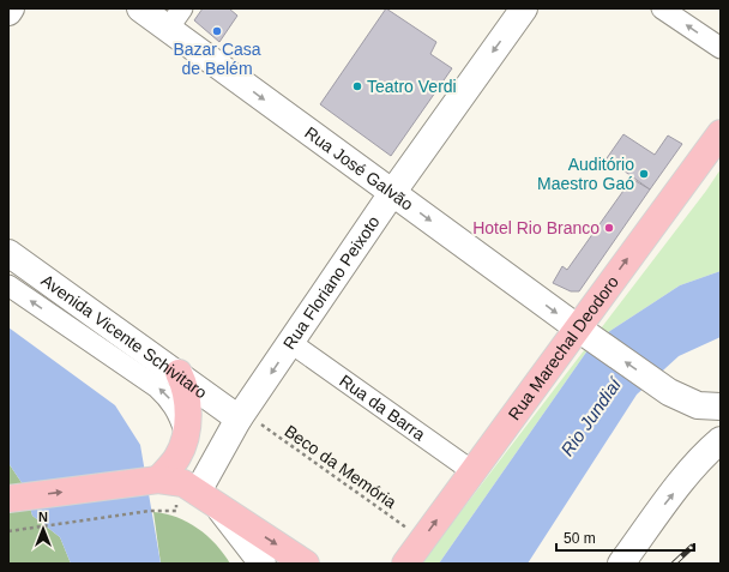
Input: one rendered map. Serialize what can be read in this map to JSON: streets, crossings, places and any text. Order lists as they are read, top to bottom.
{
  "streets": {
    "main road": [
      "Rua José Galvão",
      "Rua Floriano Peixoto",
      "Avenida Vicente Schivitaro",
      "Rua Marechal Deodoro"
    ],
    "street": ["Rua da Barra"],
    "path": ["Beco da Memória"]
  },
  "crossings": [
    ["Rua José Galvão", "Rua Floriano Peixoto"],
    ["Rua José Galvão", "Rua Marechal Deodoro"],
    ["Rua Floriano Peixoto", "Avenida Vicente Schivitaro"],
    ["Rua Floriano Peixoto", "Rua da Barra"],
    ["Rua Floriano Peixoto", "Beco da Memória"],
    ["Avenida Vicente Schivitaro", "Beco da Memória"],
    ["Rua Marechal Deodoro", "Rua da Barra"],
    ["Rua Marechal Deodoro", "Beco da Memória"]
  ],
  "one_way": ["Rua Floriano Peixoto", "Rua Marechal Deodoro"],
  "water": ["Rio Jundiaí"],
  "places": [
    "Bazar Casa de Belém",
    "Teatro Verdi",
    "Auditório Maestro Gaó",
    "Hotel Rio Branco"
  ],
  "scale_bar": "50 m",
  "north": "top"
}
